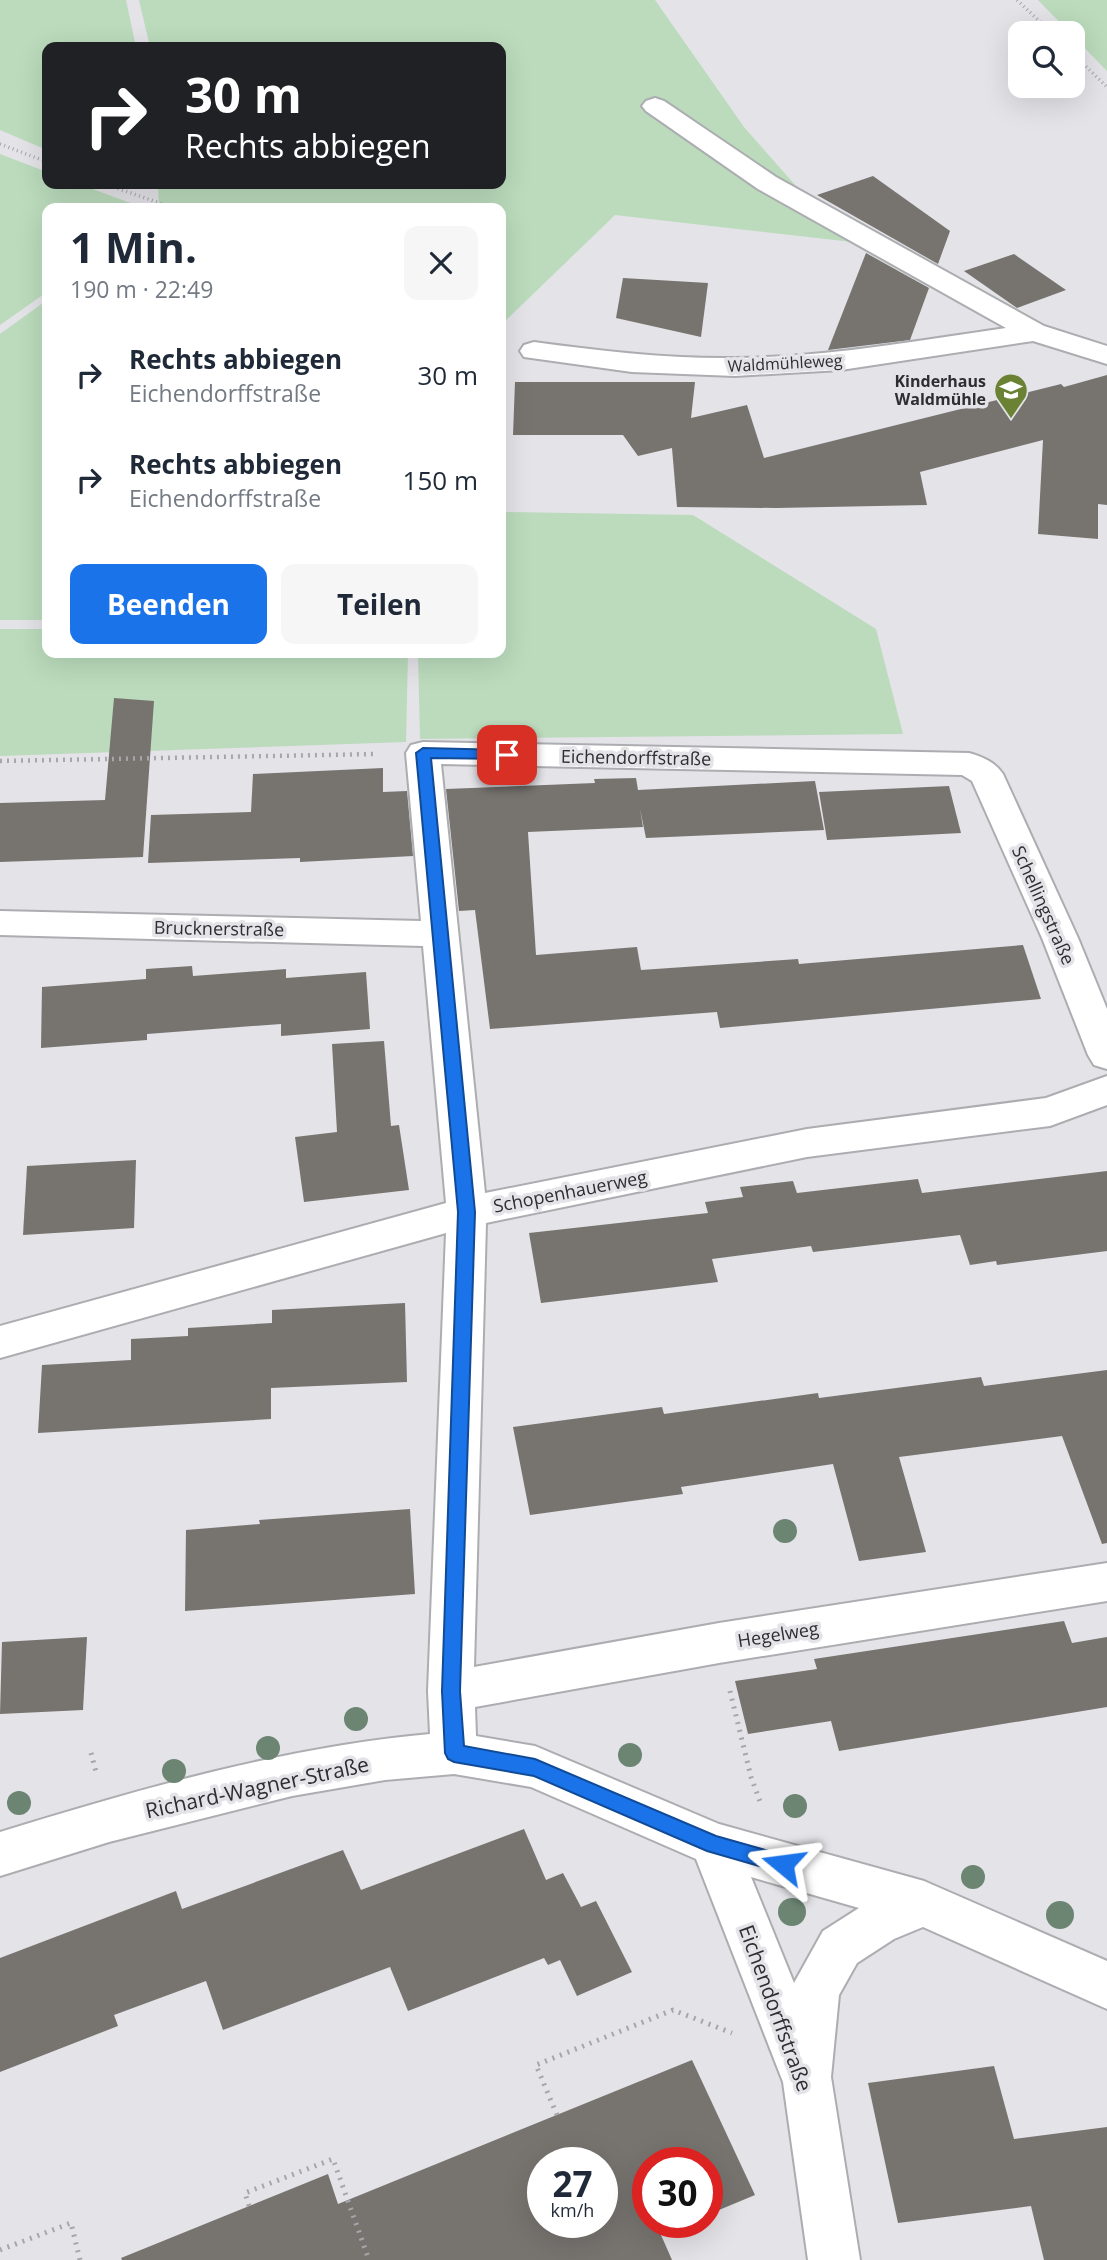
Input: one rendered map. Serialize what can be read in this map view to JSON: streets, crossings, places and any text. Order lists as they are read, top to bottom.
{
  "streets": {
    "street": [
      "Waldmühleweg",
      "Eichendorffstraße",
      "Schellingstraße",
      "Brucknerstraße",
      "Schopenhauerweg",
      "Hegelweg",
      "Richard-Wagner-Straße"
    ]
  },
  "crossings": [
    ["Eichendorffstraße", "Schellingstraße"],
    ["Eichendorffstraße", "Richard-Wagner-Straße"]
  ],
  "places": {
    "school or university": ["Kinderhaus Waldmühle"]
  },
  "page": {
    "turn": ["30 m", "Rechts abbiegen"],
    "heading": ["1 Min.", "190 m · 22:49"],
    "list": [
      {
        "name": "Rechts abbiegen",
        "note": "Eichendorffstraße",
        "value": "30 m"
      },
      {
        "name": "Rechts abbiegen",
        "note": "Eichendorffstraße",
        "value": "150 m"
      }
    ],
    "buttons": ["Beenden", "Teilen"],
    "speed": "27 km/h",
    "limit": "30"
  }
}
